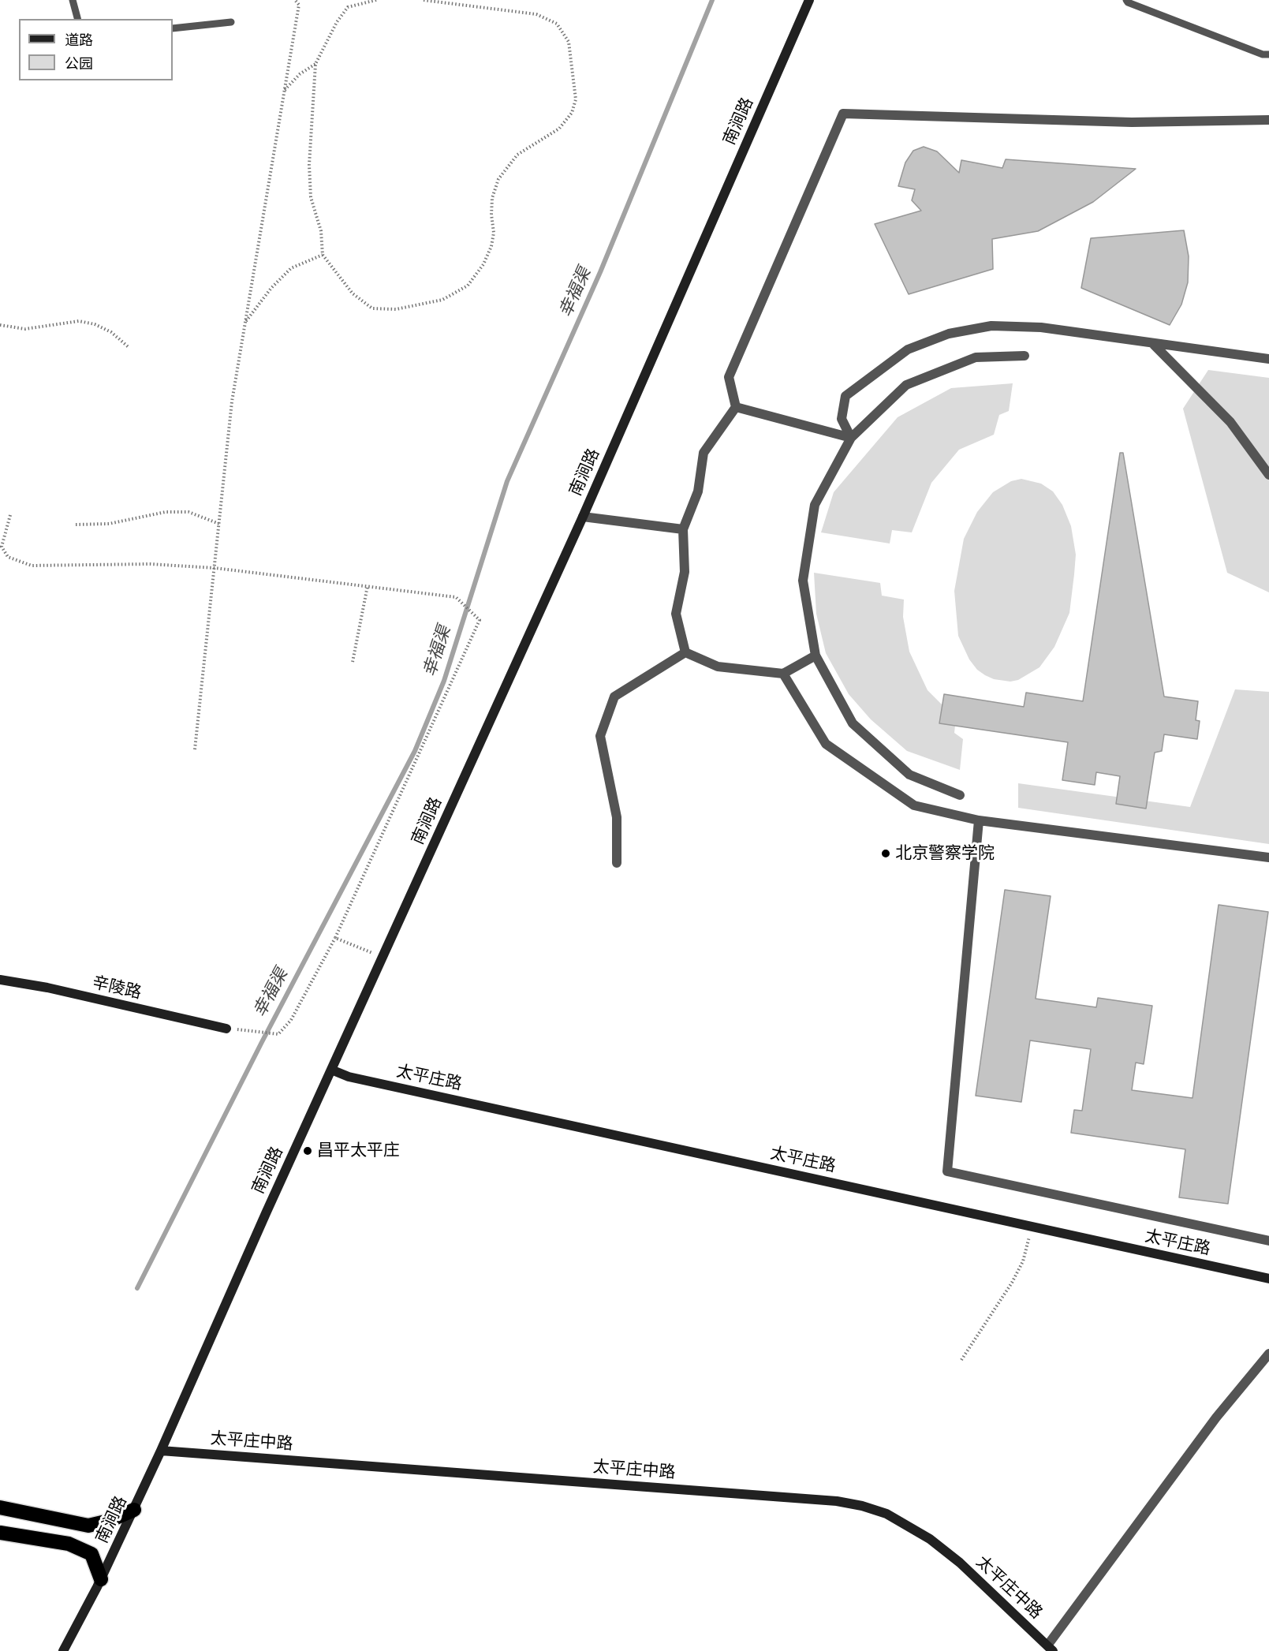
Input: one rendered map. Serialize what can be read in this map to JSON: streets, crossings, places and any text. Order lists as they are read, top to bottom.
{
  "streets": {
    "street": [
      "南涧路",
      "辛陵路",
      "太平庄路",
      "太平庄中路"
    ]
  },
  "crossings": [
    ["南涧路", "太平庄路"],
    ["南涧路", "太平庄中路"]
  ],
  "water": ["幸福渠"],
  "places": ["北京警察学院", "昌平太平庄"],
  "legend": ["道路", "公园"]
}
